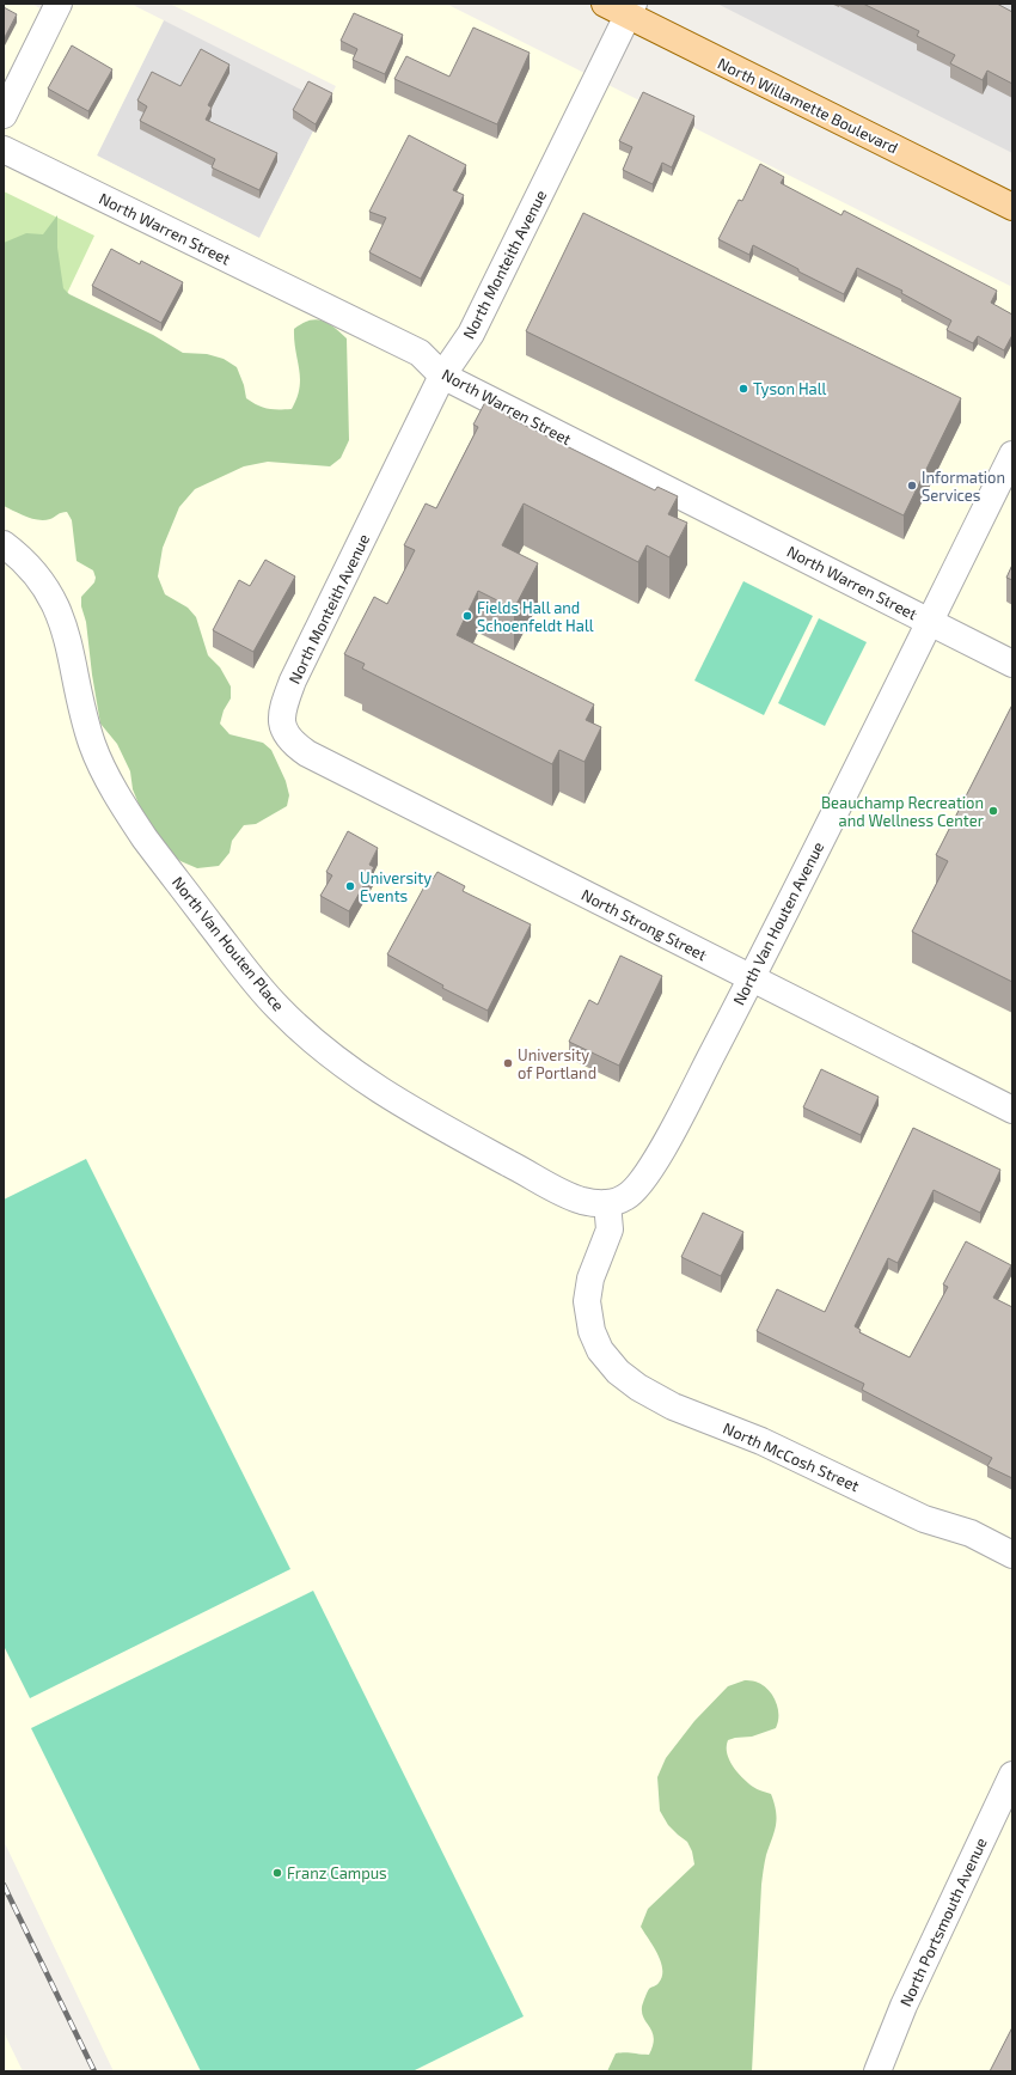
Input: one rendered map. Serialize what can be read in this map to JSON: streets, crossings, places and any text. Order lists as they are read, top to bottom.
{
  "streets": {
    "main road": ["North Willamette Boulevard"],
    "street": [
      "North Warren Street",
      "North Monteith Avenue",
      "North Van Houten Avenue",
      "North Strong Street",
      "North Van Houten Place",
      "North McCosh Street",
      "North Portsmouth Avenue"
    ]
  },
  "crossings": [
    ["North Willamette Boulevard", "North Monteith Avenue"],
    ["North Warren Street", "North Monteith Avenue"],
    ["North Warren Street", "North Van Houten Avenue"],
    ["North Monteith Avenue", "North Strong Street"],
    ["North Van Houten Avenue", "North Strong Street"],
    ["North Van Houten Avenue", "North Van Houten Place"],
    ["North Van Houten Avenue", "North McCosh Street"],
    ["North Van Houten Place", "North McCosh Street"]
  ],
  "places": [
    "Tyson Hall",
    "Information Services",
    "Fields Hall and Schoenfeldt Hall",
    "Beauchamp Recreation and Wellness Center",
    "University Events",
    "University of Portland",
    "Franz Campus"
  ]
}
